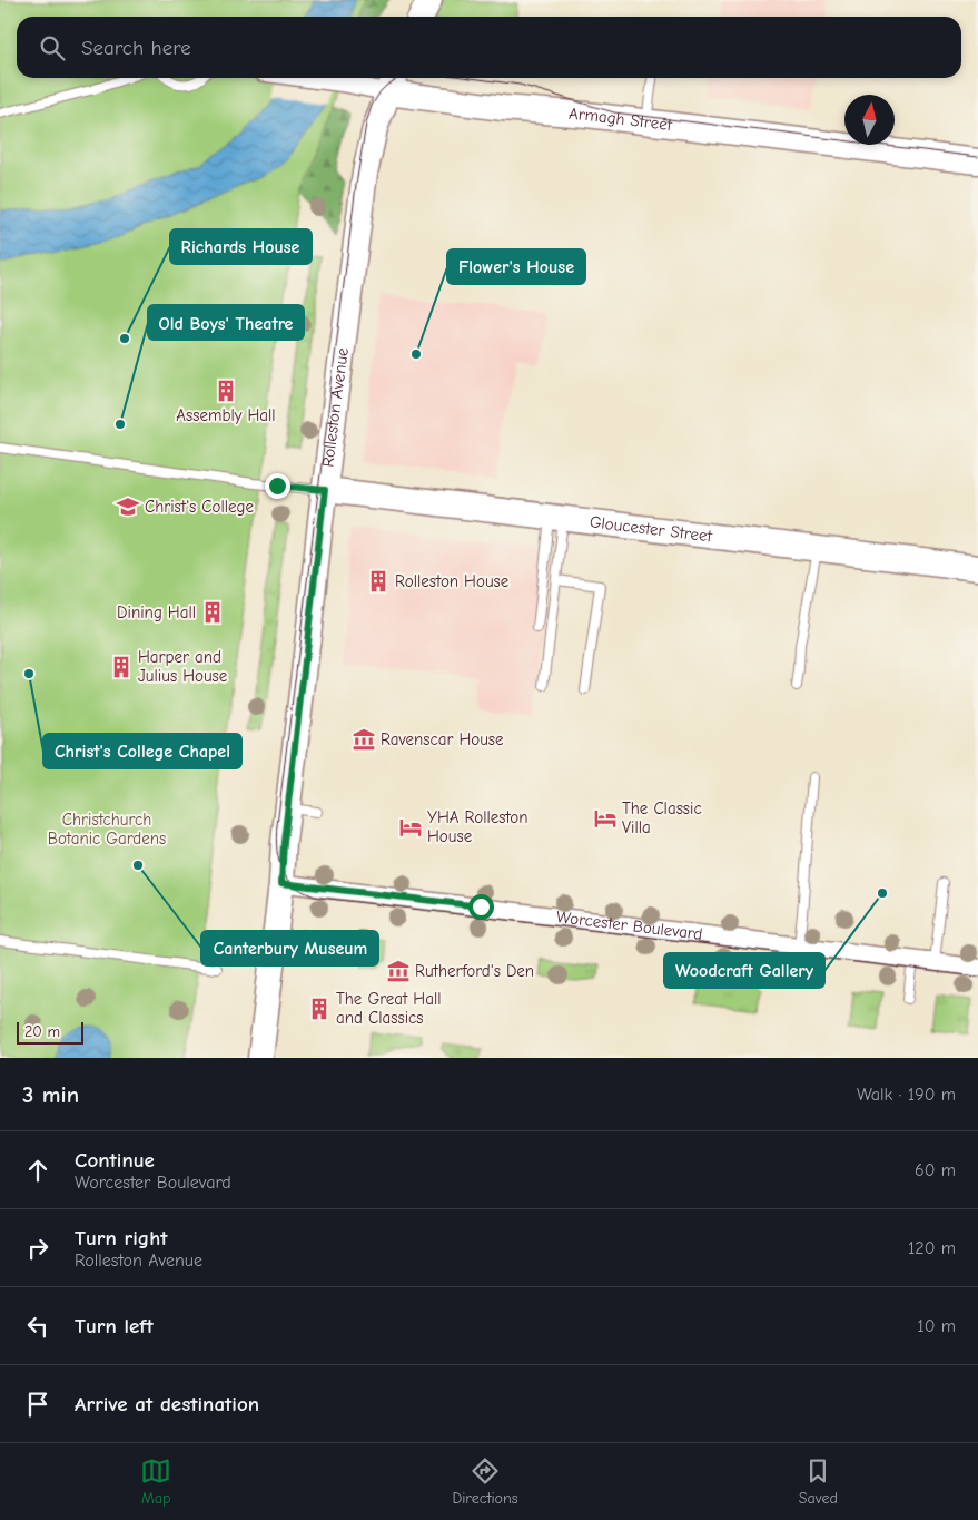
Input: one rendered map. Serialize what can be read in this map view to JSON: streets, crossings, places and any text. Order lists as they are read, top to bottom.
{
  "streets": {
    "street": [
      "Armagh Street",
      "Rolleston Avenue",
      "Gloucester Street",
      "Worcester Boulevard"
    ]
  },
  "crossings": [
    ["Armagh Street", "Rolleston Avenue"],
    ["Rolleston Avenue", "Gloucester Street"],
    ["Rolleston Avenue", "Worcester Boulevard"]
  ],
  "parks": ["Christchurch Botanic Gardens"],
  "places": {
    "other": [
      "Richards House",
      "Flower's House",
      "Old Boys' Theatre",
      "Christ's College Chapel",
      "Canterbury Museum",
      "Woodcraft Gallery"
    ],
    "building": [
      "Assembly Hall",
      "Rolleston House",
      "Dining Hall",
      "Harper and Julius House",
      "The Great Hall and Classics"
    ],
    "school or university": ["Christ's College"],
    "museum": ["Ravenscar House", "Rutherford's Den"],
    "hotel": ["The Classic Villa", "YHA Rolleston House"]
  },
  "scale_bar": "20 m",
  "north": "top",
  "page": {
    "search": "Search here",
    "scale": "20 m",
    "heading": ["3 min", "Walk · 190 m"],
    "list": [
      ["Continue", "Worcester Boulevard", "60 m"],
      ["Turn right", "Rolleston Avenue", "120 m"],
      ["Turn left", "10 m"],
      "Arrive at destination"
    ],
    "nav": ["Map", "Directions", "Saved"]
  }
}
